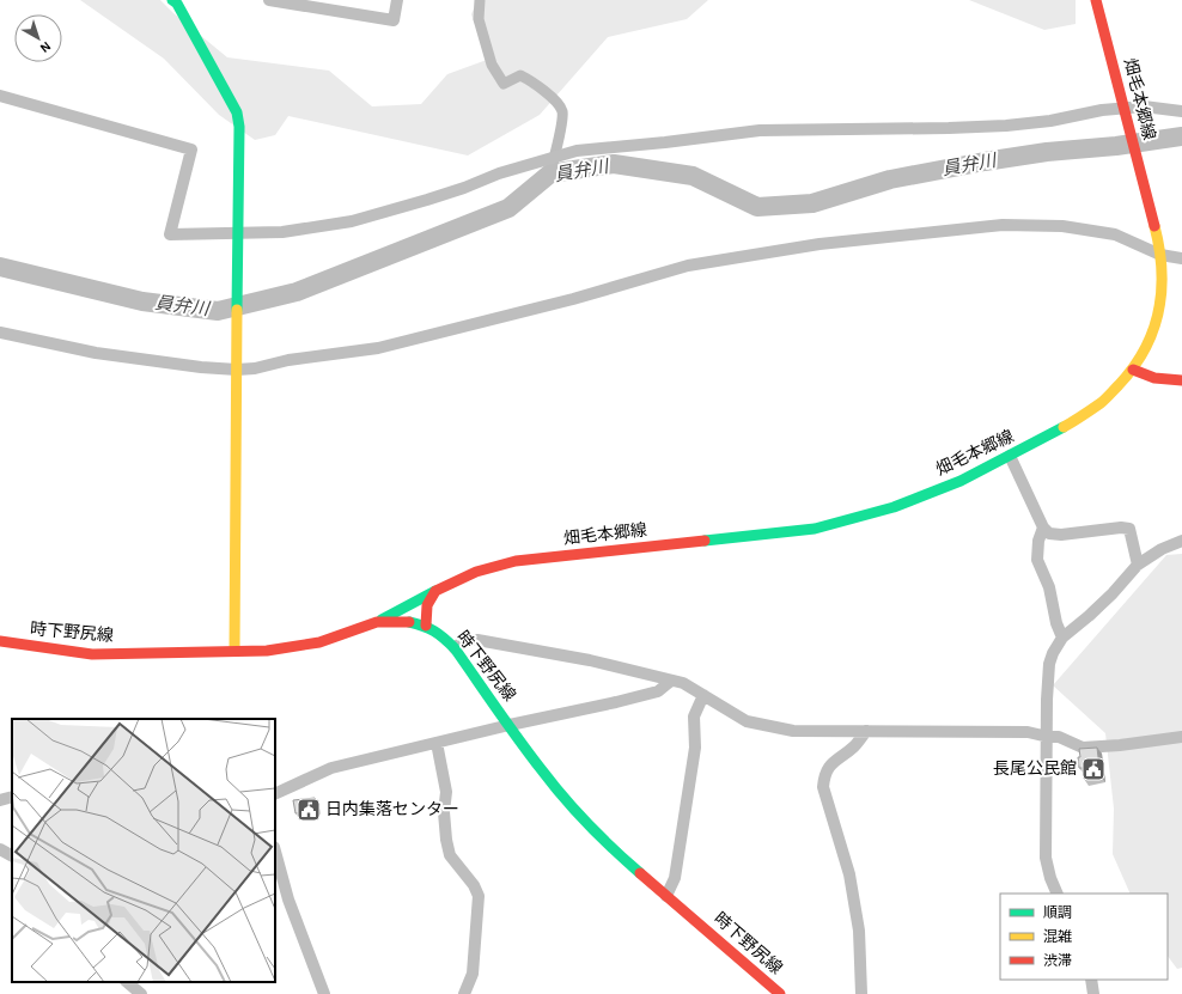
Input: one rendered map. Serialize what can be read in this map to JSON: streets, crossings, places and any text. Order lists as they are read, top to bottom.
{
  "streets": {
    "main road": ["畑毛本郷線", "時下野尻線"]
  },
  "crossings": [
    ["畑毛本郷線", "時下野尻線"]
  ],
  "water": ["員弁川"],
  "places": {
    "public building": ["長尾公民館", "日内集落センター"]
  },
  "legend": ["順調", "混雑", "渋滞"],
  "north": "bottom right"
}
